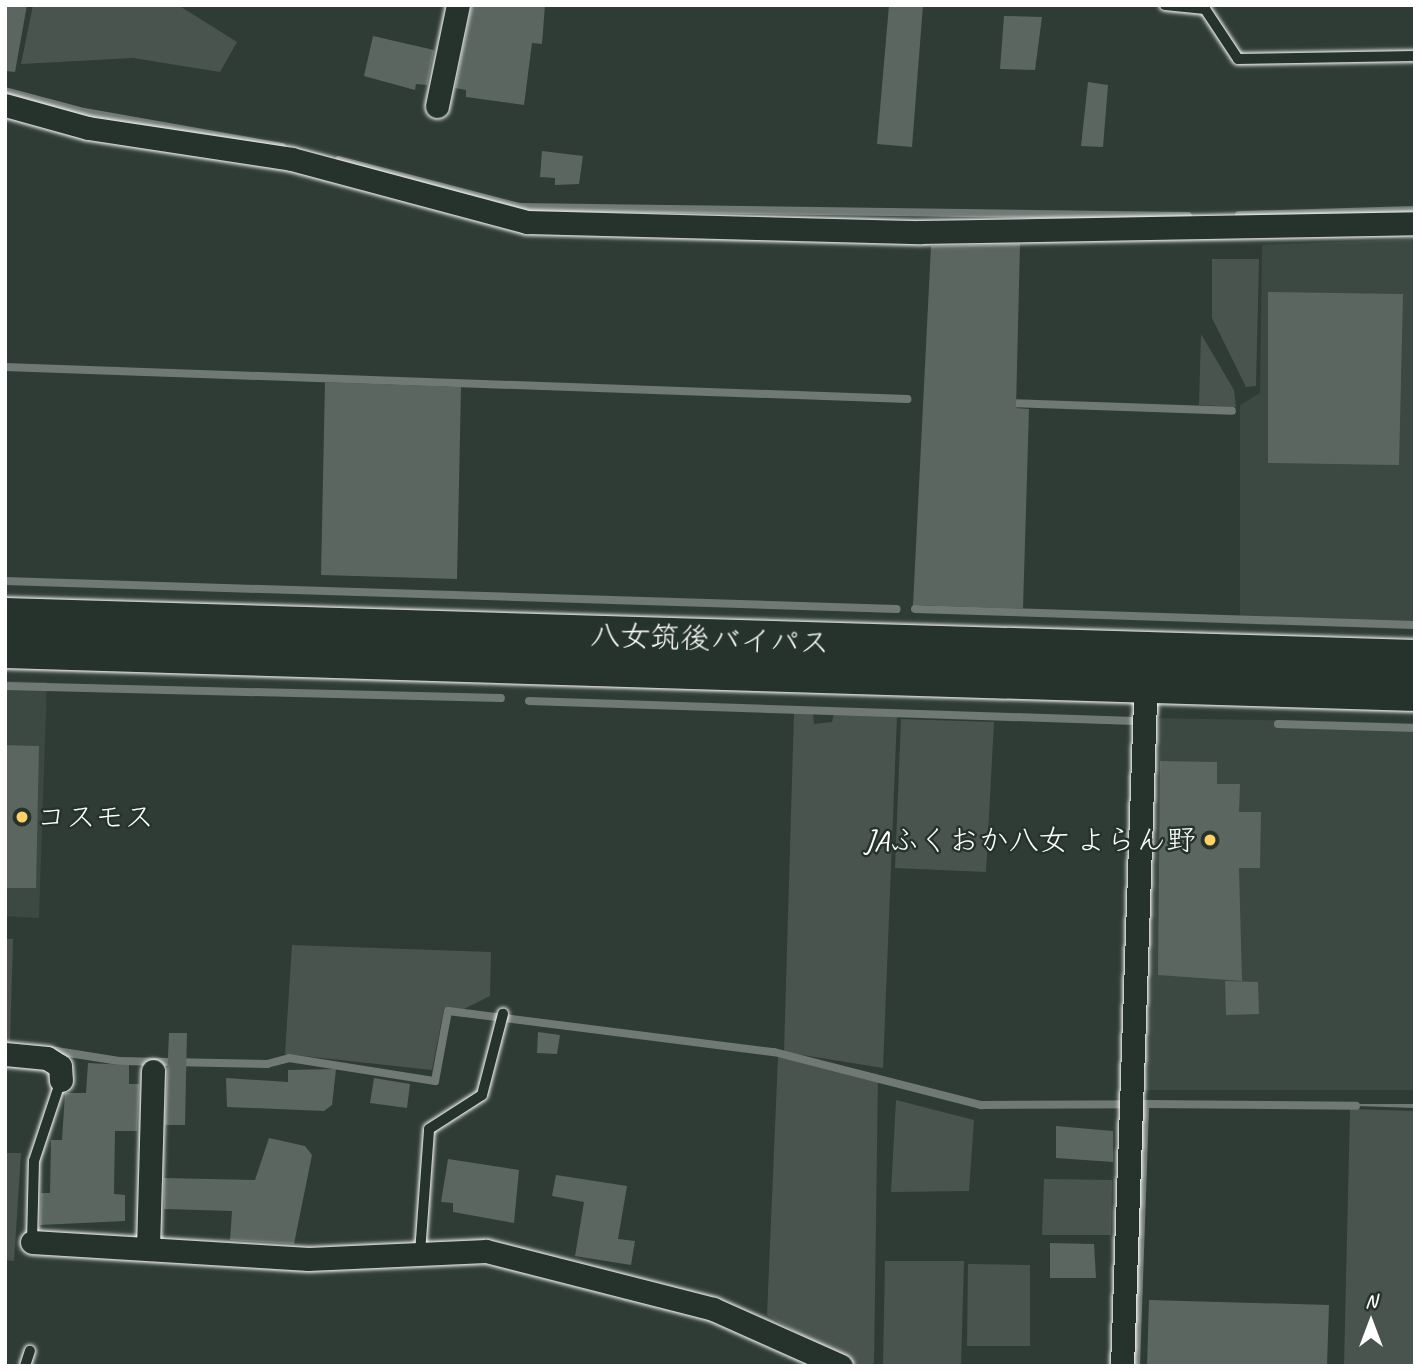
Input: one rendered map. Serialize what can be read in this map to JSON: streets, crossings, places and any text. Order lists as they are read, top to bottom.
{
  "streets": {
    "highway": ["八女筑後バイパス"]
  },
  "places": ["コスモス", "JAふくおか八女 よらん野"],
  "north": "top"
}
